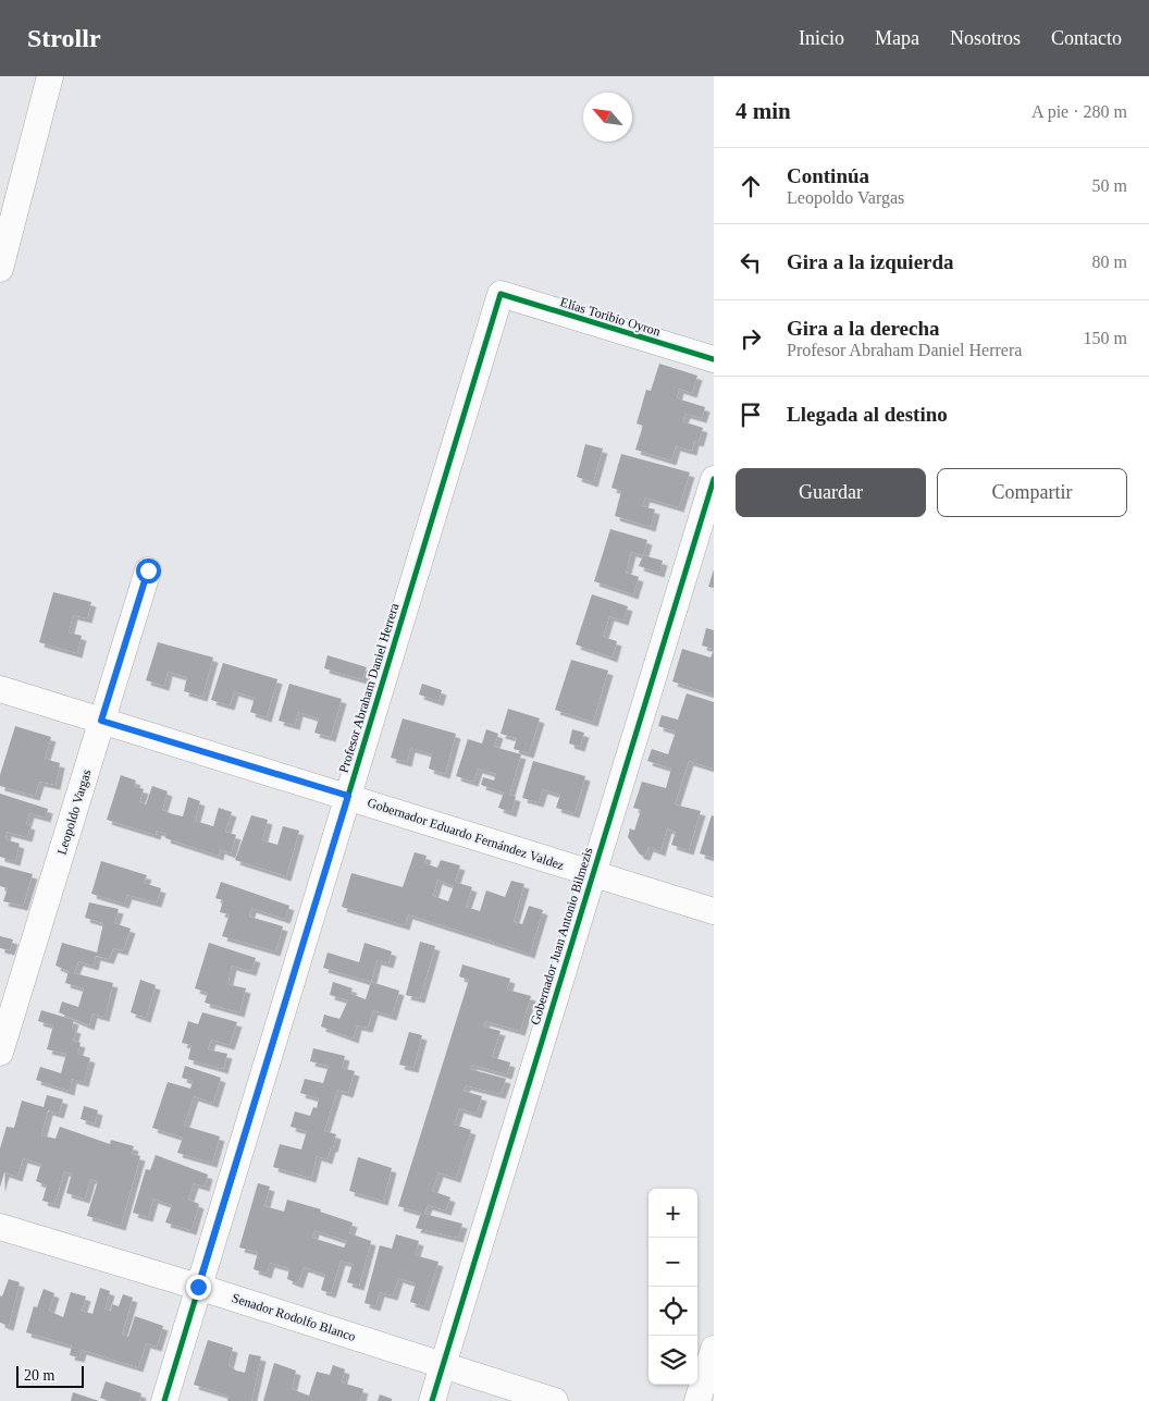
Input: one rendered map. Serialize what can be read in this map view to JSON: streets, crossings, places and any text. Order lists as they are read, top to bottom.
{
  "streets": {
    "street": [
      "Elías Toribio Oyron",
      "Profesor Abraham Daniel Herrera",
      "Leopoldo Vargas",
      "Gobernador Eduardo Fernández Valdez",
      "Gobernador Juan Antonio Bilmezis",
      "Senador Rodolfo Blanco"
    ]
  },
  "crossings": [
    ["Elías Toribio Oyron", "Profesor Abraham Daniel Herrera"],
    ["Profesor Abraham Daniel Herrera", "Gobernador Eduardo Fernández Valdez"],
    ["Profesor Abraham Daniel Herrera", "Senador Rodolfo Blanco"],
    ["Leopoldo Vargas", "Gobernador Eduardo Fernández Valdez"],
    ["Gobernador Eduardo Fernández Valdez", "Gobernador Juan Antonio Bilmezis"],
    ["Gobernador Juan Antonio Bilmezis", "Senador Rodolfo Blanco"]
  ],
  "scale_bar": "20 m",
  "north": "top left",
  "page": {
    "header": "Strollr",
    "nav": [
      "Inicio",
      "Mapa",
      "Nosotros",
      "Contacto"
    ],
    "heading": ["4 min", "A pie · 280 m"],
    "list": [
      ["Continúa", "Leopoldo Vargas", "50 m"],
      ["Gira a la izquierda", "80 m"],
      ["Gira a la derecha", "Profesor Abraham Daniel Herrera", "150 m"],
      "Llegada al destino"
    ],
    "buttons": ["Guardar", "Compartir"],
    "map_buttons": ["+", "−"],
    "scale": "20 m"
  }
}
